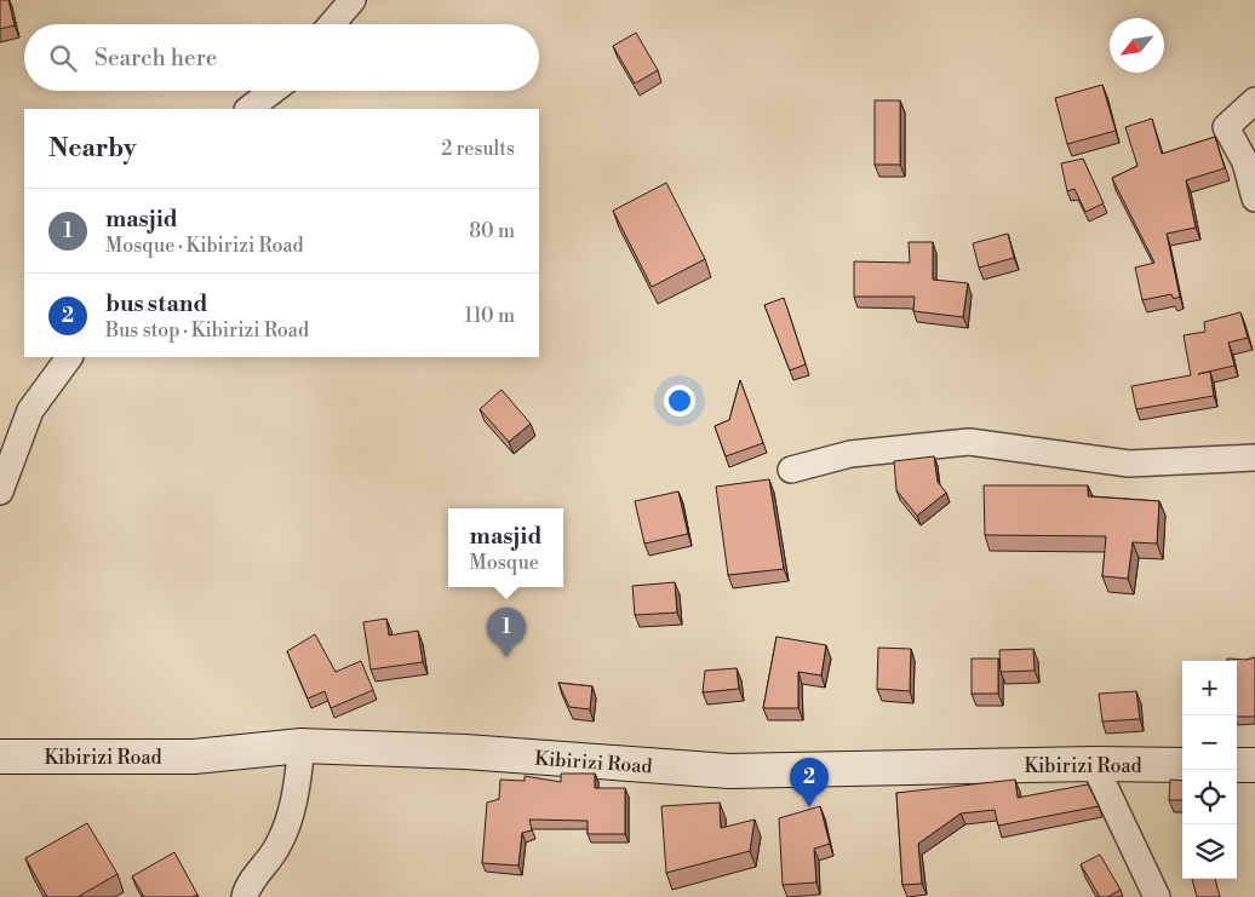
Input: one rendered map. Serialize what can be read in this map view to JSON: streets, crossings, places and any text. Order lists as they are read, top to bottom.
{
  "streets": {
    "street": ["Kibirizi Road"]
  },
  "north": "bottom left",
  "page": {
    "search": "Search here",
    "heading": ["Nearby", "2 results"],
    "list": [
      {
        "mark": "1",
        "name": "masjid",
        "note": "Mosque · Kibirizi Road",
        "value": "80 m"
      },
      {
        "mark": "2",
        "name": "bus stand",
        "note": "Bus stop · Kibirizi Road",
        "value": "110 m"
      }
    ],
    "popup": ["masjid", "Mosque"],
    "pins": ["1", "2"],
    "map_buttons": ["+", "−"]
  }
}
